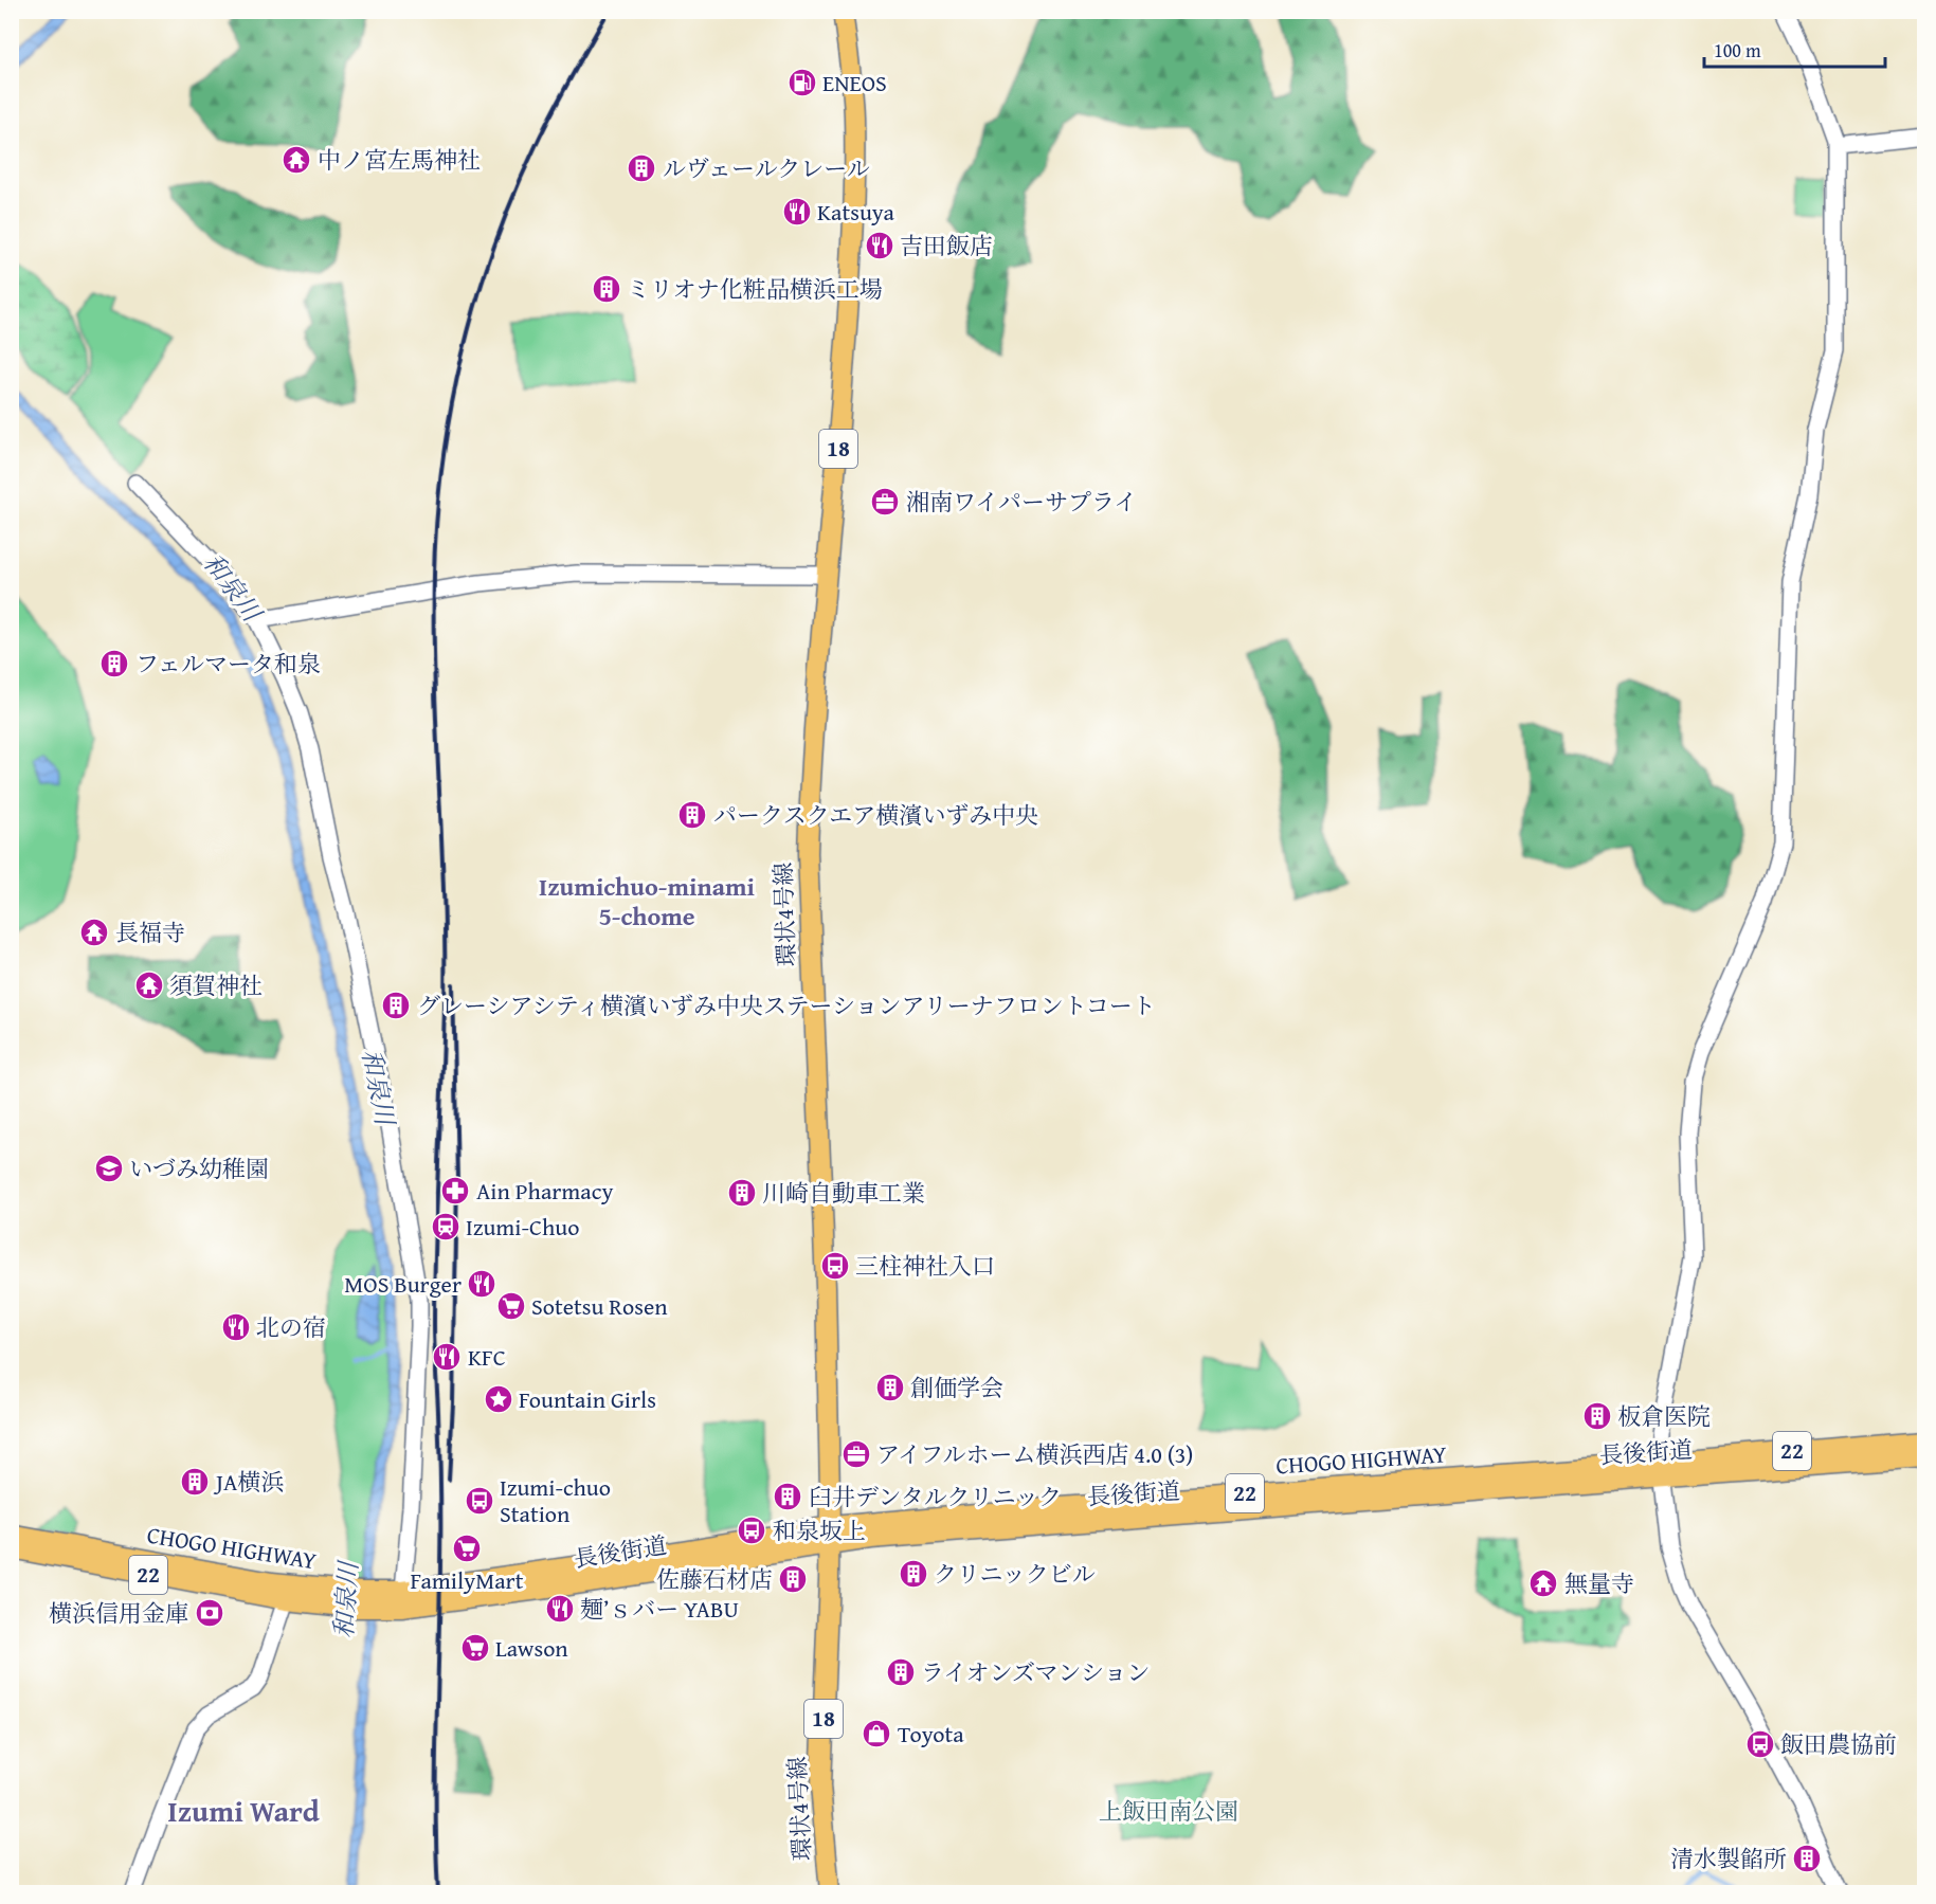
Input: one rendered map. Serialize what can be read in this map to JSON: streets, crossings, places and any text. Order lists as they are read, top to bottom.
{
  "streets": {
    "main road": [
      "18",
      "環状4号線",
      "22",
      "長後街道",
      "CHOGO HIGHWAY"
    ]
  },
  "crossings": [
    ["環状4号線", "CHOGO HIGHWAY"],
    ["22", "CHOGO HIGHWAY"],
    ["長後街道", "CHOGO HIGHWAY"]
  ],
  "districts": ["Izumichuo-minami 5-chome", "Izumi Ward"],
  "water": ["和泉川"],
  "parks": ["上飯田南公園"],
  "places": {
    "fuel station": ["ENEOS"],
    "temple": [
      "中ノ宮左馬神社",
      "長福寺",
      "須賀神社",
      "無量寺"
    ],
    "building": [
      "ルヴェールクレール",
      "ミリオナ化粧品横浜工場",
      "フェルマータ和泉",
      "パークスクエア横濱いずみ中央",
      "グレーシアシティ横濱いずみ中央ステーションアリーナフロントコート",
      "川崎自動車工業",
      "創価学会",
      "板倉医院",
      "JA横浜",
      "臼井デンタルクリニック",
      "クリニックビル",
      "佐藤石材店",
      "ライオンズマンション",
      "清水製餡所"
    ],
    "restaurant": [
      "Katsuya",
      "吉田飯店",
      "MOS Burger",
      "北の宿",
      "KFC",
      "麺’ｓバー YABU"
    ],
    "office": ["湘南ワイパーサプライ", "アイフルホーム横浜西店 4.0 (3)"],
    "school or university": ["いづみ幼稚園"],
    "pharmacy": ["Ain Pharmacy"],
    "station": ["Izumi-Chuo"],
    "bus stop": [
      "三柱神社入口",
      "Izumi-chuo Station",
      "和泉坂上",
      "飯田農協前"
    ],
    "supermarket": ["Sotetsu Rosen", "FamilyMart", "Lawson"],
    "place": ["Fountain Girls"],
    "bank": ["横浜信用金庫"],
    "shop": ["Toyota"]
  },
  "scale_bar": "100 m"
}
